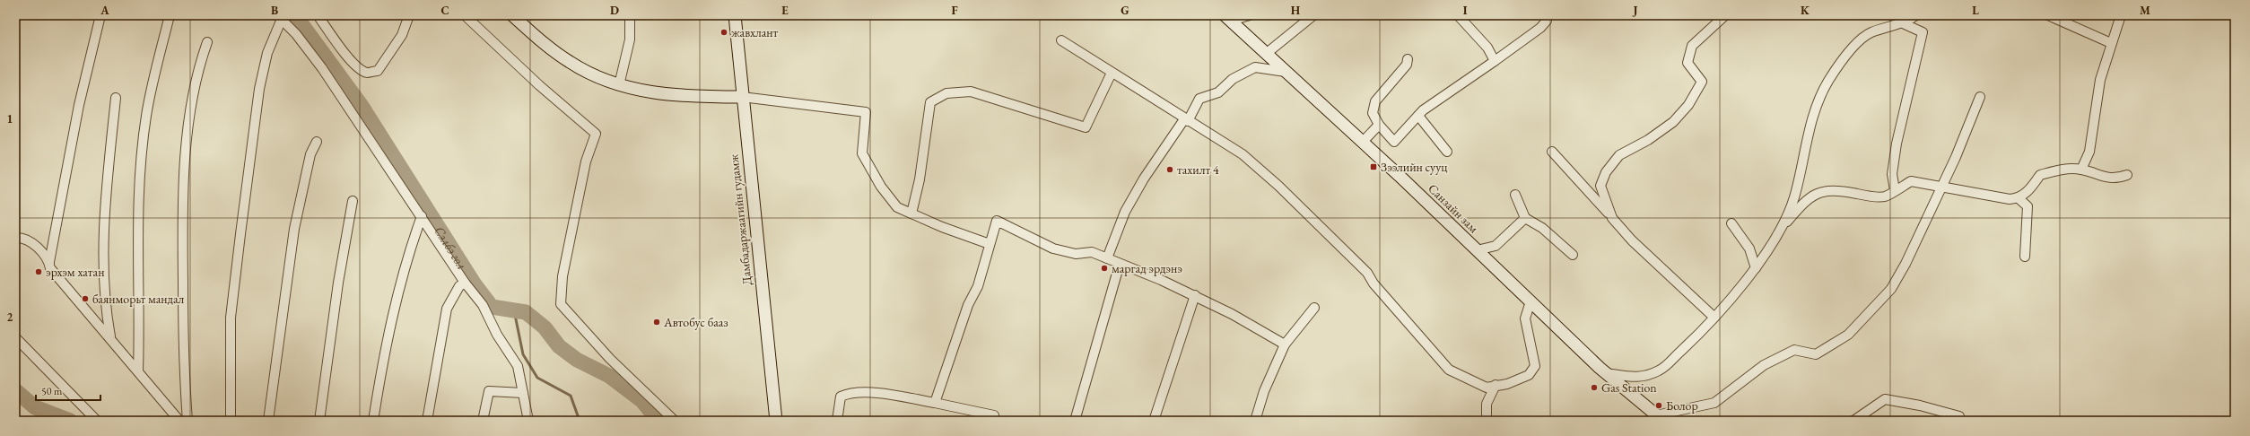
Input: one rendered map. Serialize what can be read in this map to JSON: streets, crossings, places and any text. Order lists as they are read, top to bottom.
{
  "streets": {
    "main road": ["Санзайн зам", "Дамбадаржаагийн гудамж"]
  },
  "water": ["Сэлбэ гол"],
  "places": {
    "other": [
      "жавхлант",
      "тахилт 4",
      "маргад эрдэнэ",
      "эрхэм хатан",
      "баянморьт мандал",
      "Автобус бааз",
      "Gas Station",
      "Болор"
    ],
    "transit": ["Зээлийн сууц"]
  },
  "scale_bar": "50 m",
  "grid": {
    "columns": [
      "A",
      "B",
      "C",
      "D",
      "E",
      "F",
      "G",
      "H",
      "I",
      "J",
      "K",
      "L",
      "M"
    ],
    "rows": ["1", "2"]
  }
}
